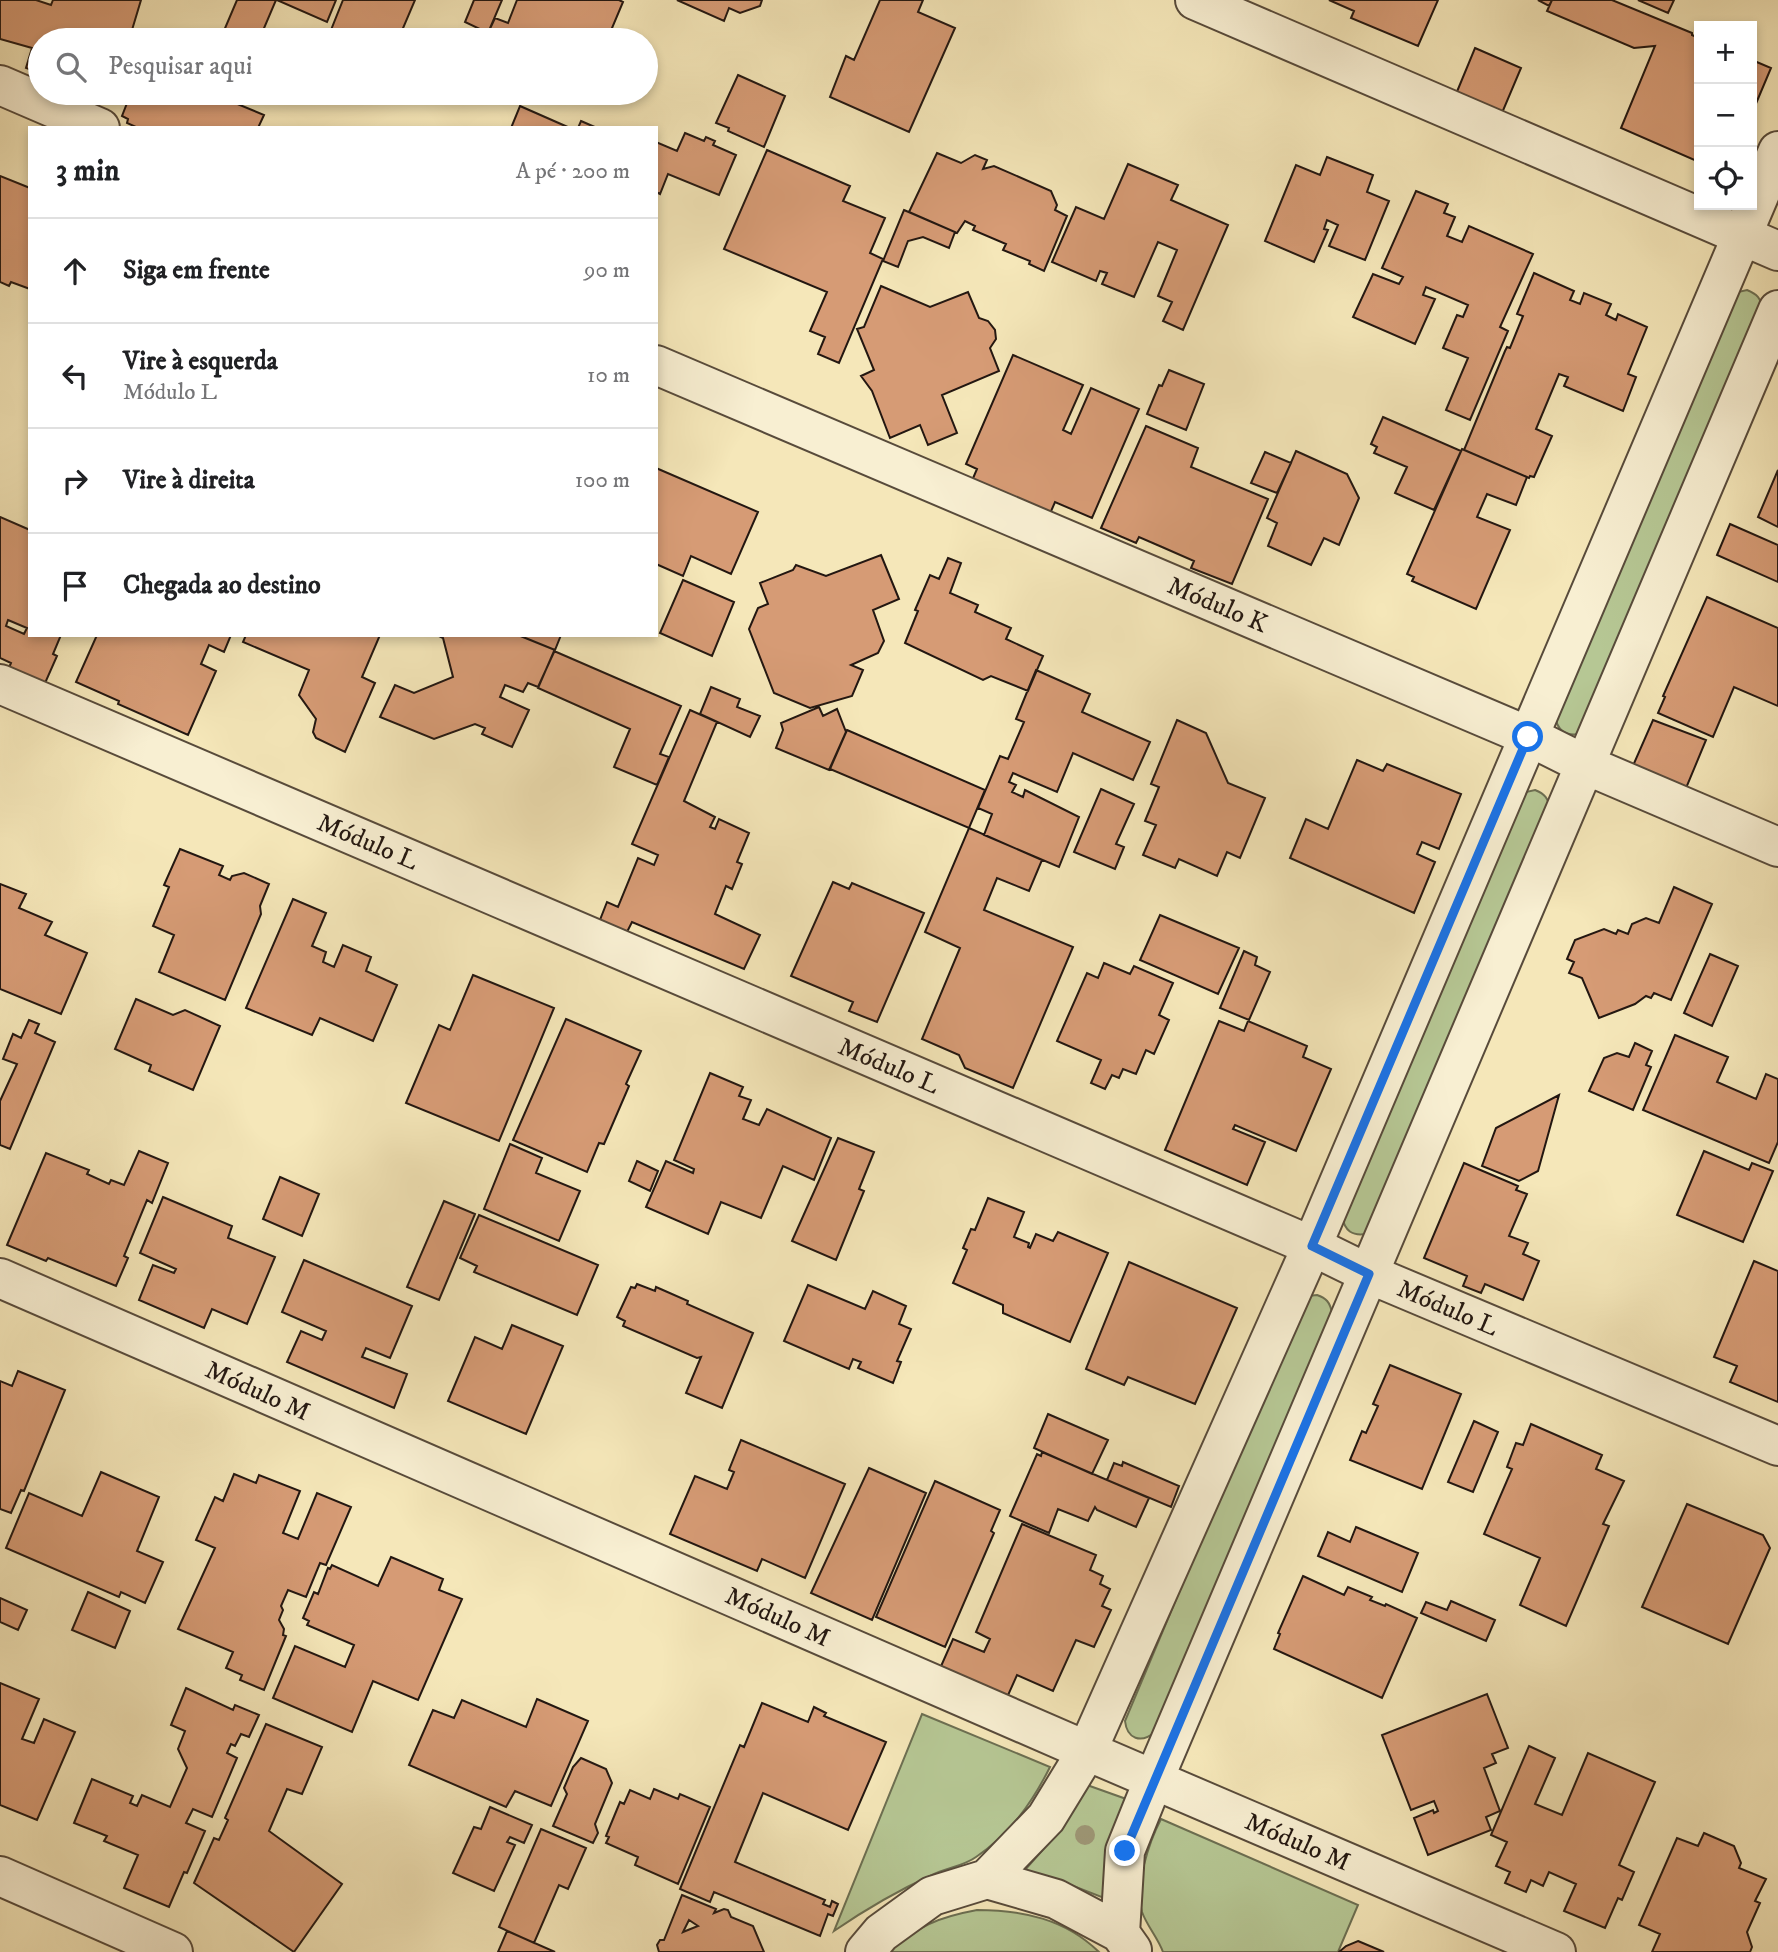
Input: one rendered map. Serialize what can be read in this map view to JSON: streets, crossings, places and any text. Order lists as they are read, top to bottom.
{
  "streets": {
    "street": ["Módulo K", "Módulo L", "Módulo M"]
  },
  "page": {
    "map_buttons": ["+", "−"],
    "search": "Pesquisar aqui",
    "heading": ["3 min", "A pé · 200 m"],
    "list": [
      ["Siga em frente", "90 m"],
      ["Vire à esquerda", "Módulo L", "10 m"],
      ["Vire à direita", "100 m"],
      "Chegada ao destino"
    ]
  }
}
